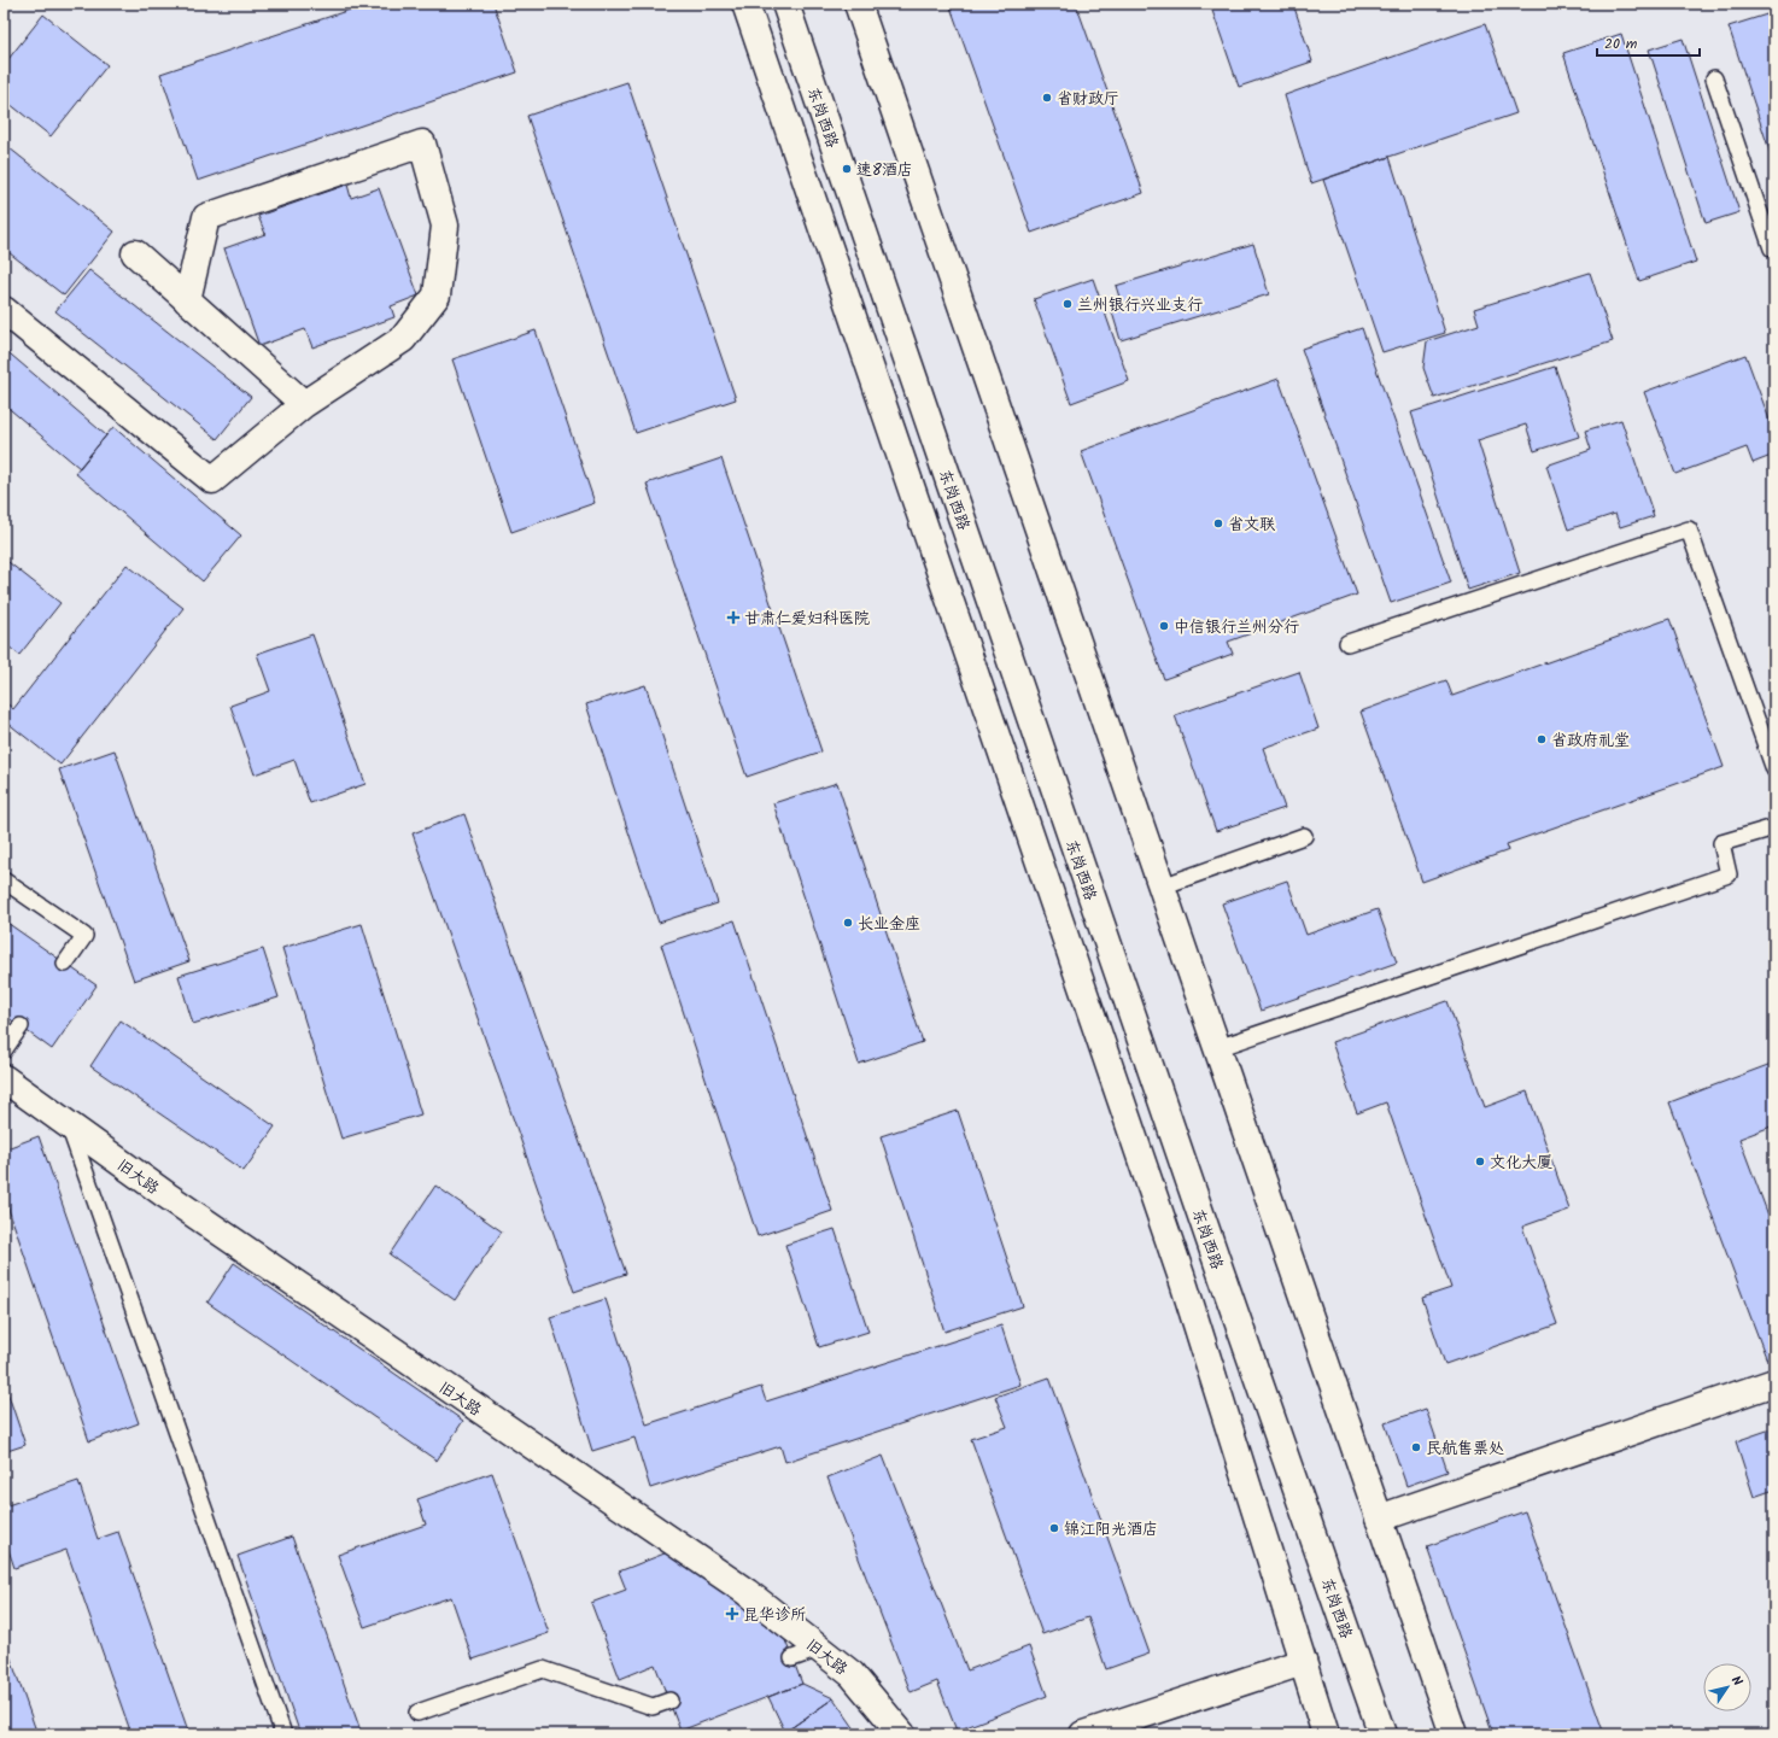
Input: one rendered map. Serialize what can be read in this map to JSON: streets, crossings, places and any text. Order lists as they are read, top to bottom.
{
  "streets": {
    "street": ["东岗西路", "旧大路"]
  },
  "places": {
    "other": [
      "省财政厅",
      "速8酒店",
      "兰州银行兴业支行",
      "省文联",
      "中信银行兰州分行",
      "省政府礼堂",
      "长业金座",
      "文化大厦",
      "民航售票处",
      "锦江阳光酒店"
    ],
    "health": ["甘肃仁爱妇科医院", "昆华诊所"]
  },
  "scale_bar": "20 m",
  "north": "top right"
}
